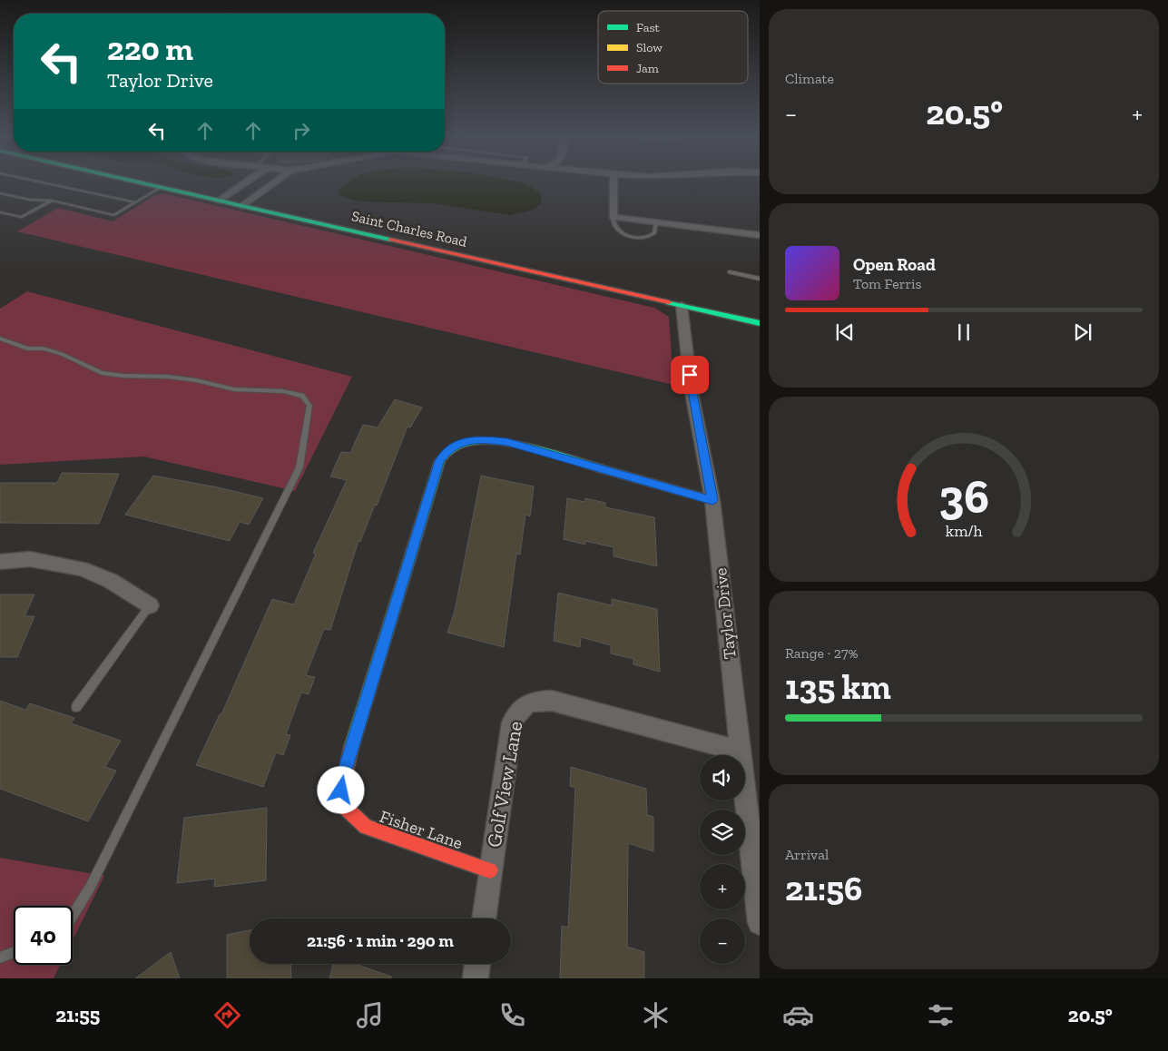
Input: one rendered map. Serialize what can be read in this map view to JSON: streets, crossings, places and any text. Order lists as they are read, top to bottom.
{
  "streets": {
    "street": [
      "Saint Charles Road",
      "Taylor Drive",
      "Golf View Lane",
      "Fisher Lane"
    ]
  },
  "crossings": [
    ["Saint Charles Road", "Taylor Drive"],
    ["Taylor Drive", "Golf View Lane"],
    ["Taylor Drive", "Fisher Lane"],
    ["Golf View Lane", "Fisher Lane"]
  ],
  "legend": ["Fast", "Slow", "Jam"],
  "page": {
    "tile": [
      "Climate",
      ["Range · 27%", "135 km"],
      ["Arrival", "21:56"]
    ],
    "turn": ["220 m", "Taylor Drive"],
    "heat": ["−", "20.5°", "+"],
    "song": ["Open Road", "Tom Ferris"],
    "map_buttons": ["+", "−"],
    "limit": "40",
    "trip": "21:56 · 1 min · 290 m",
    "tabs": ["21:55", "20.5°"],
    "gauge": ["36", "km/h"]
  }
}
